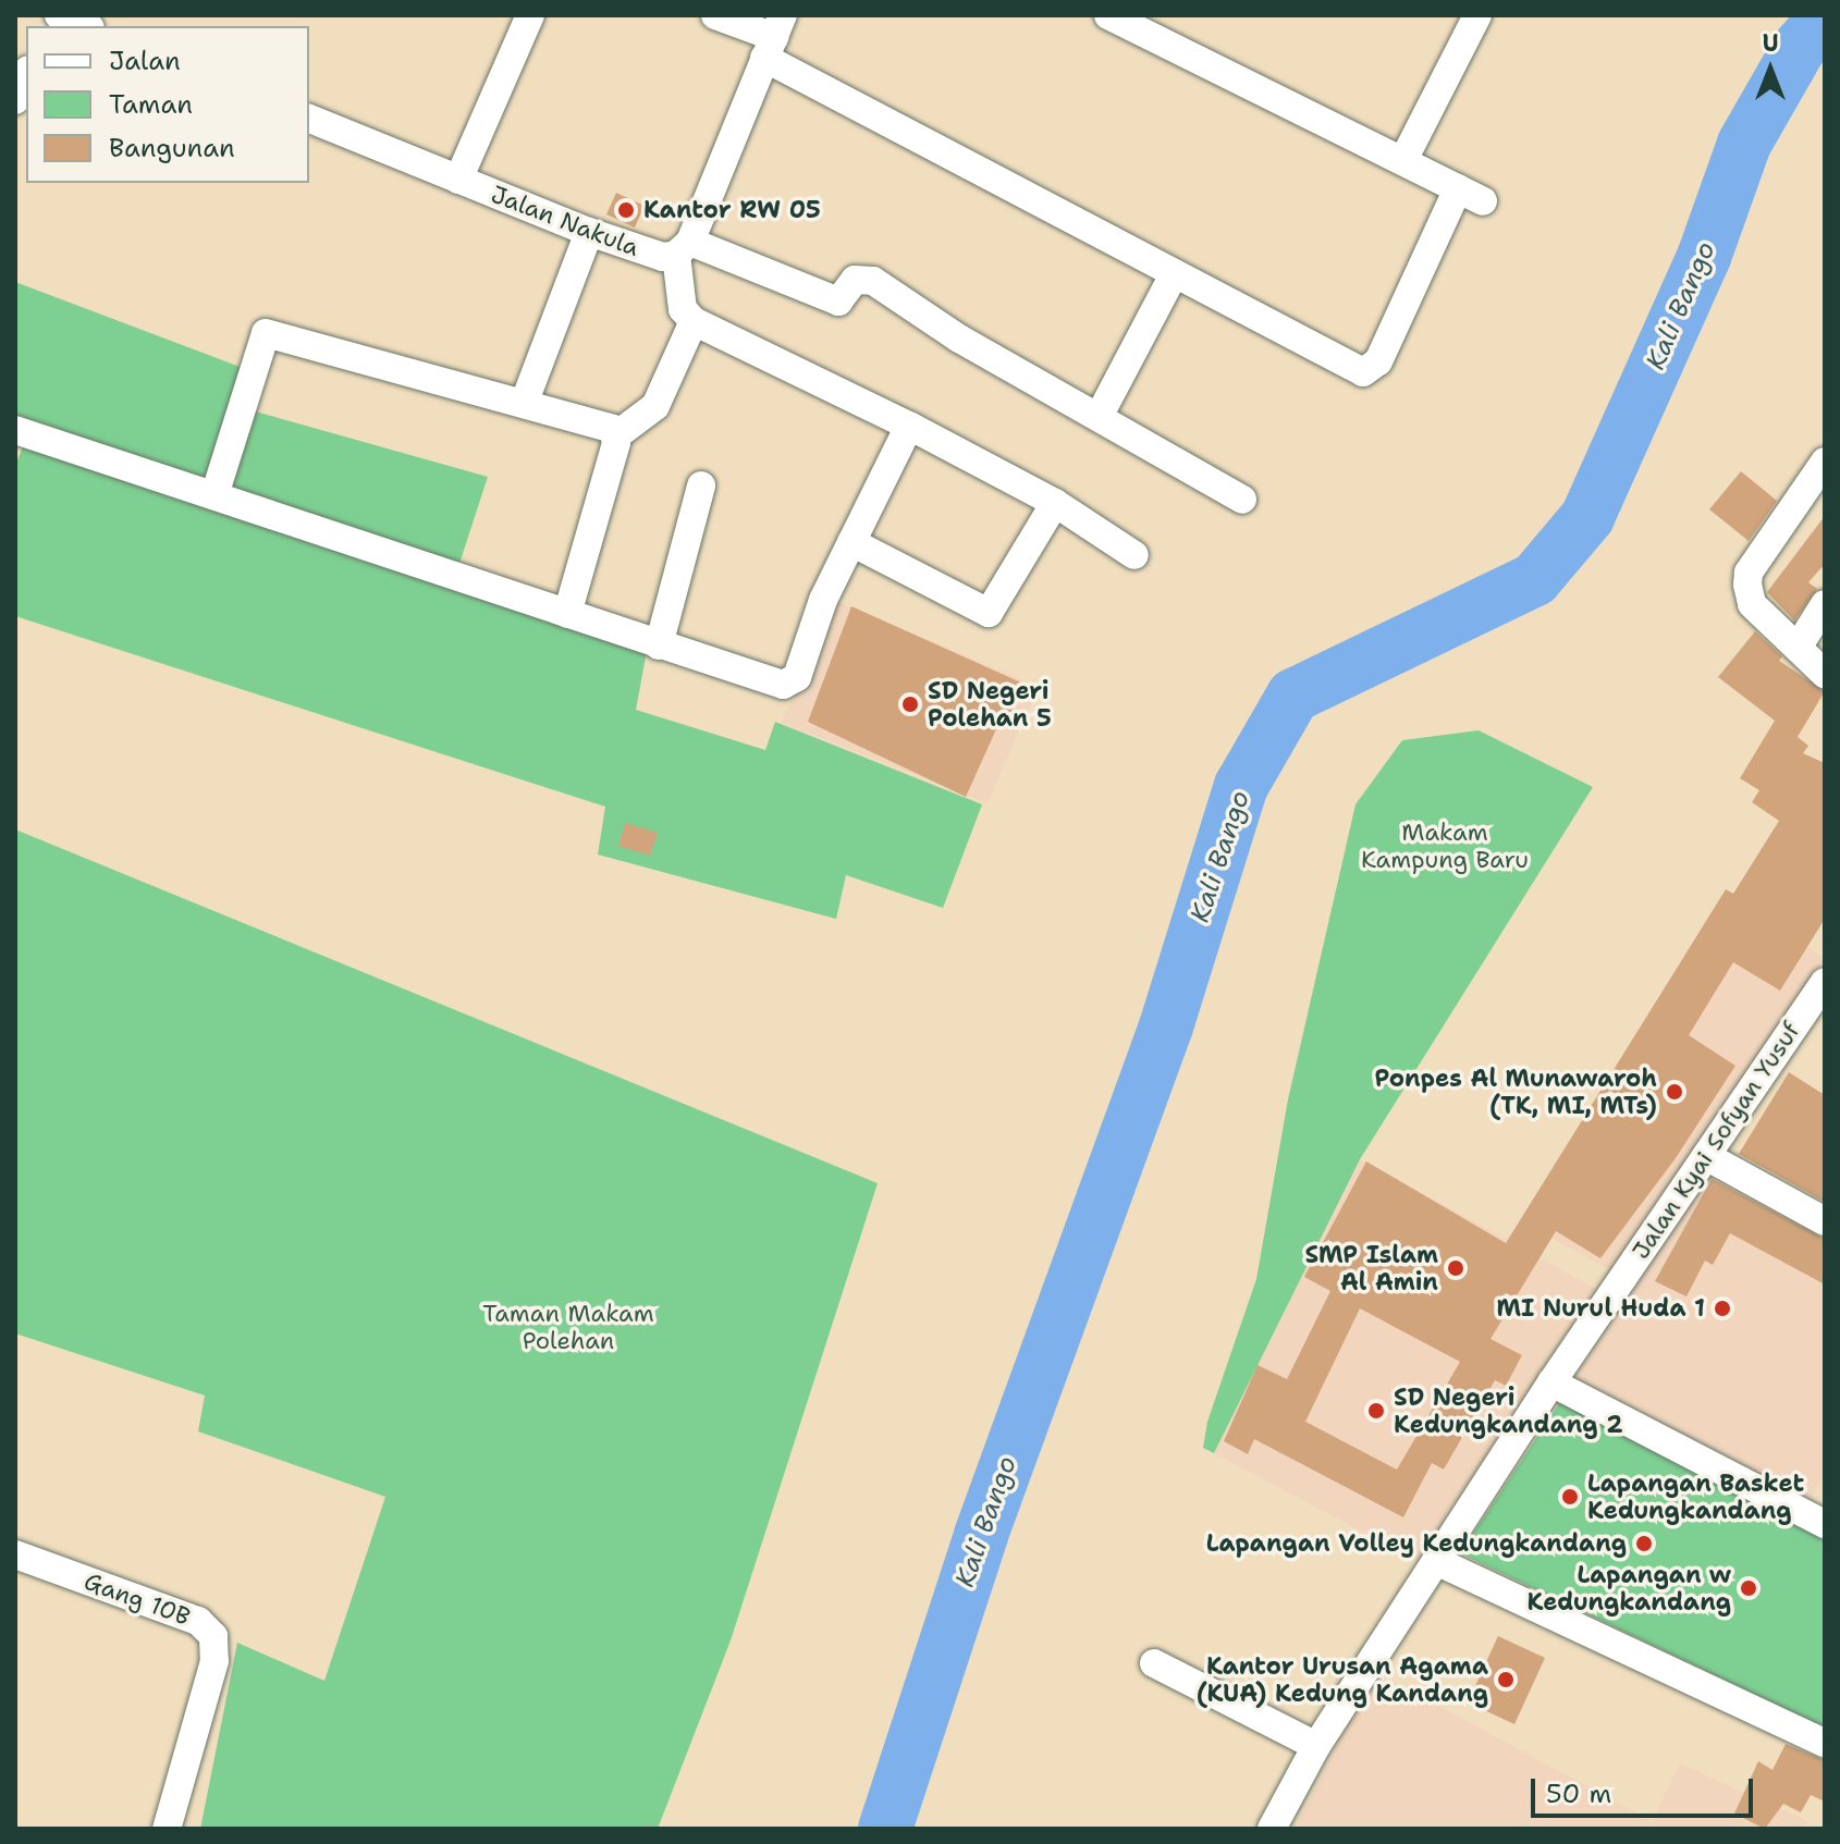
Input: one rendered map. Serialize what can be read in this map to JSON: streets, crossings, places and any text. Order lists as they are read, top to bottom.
{
  "streets": {
    "street": ["Jalan Nakula", "Jalan Kyai Sofyan Yusuf", "Gang 10B"]
  },
  "water": ["Kali Bango"],
  "parks": ["Makam Kampung Baru", "Taman Makam Polehan"],
  "places": [
    "Kantor RW 05",
    "SD Negeri Polehan 5",
    "Ponpes Al Munawaroh (TK, MI, MTs)",
    "SMP Islam Al Amin",
    "MI Nurul Huda 1",
    "SD Negeri Kedungkandang 2",
    "Lapangan Basket Kedungkandang",
    "Lapangan Volley Kedungkandang",
    "Lapangan w Kedungkandang",
    "Kantor Urusan Agama (KUA) Kedung Kandang"
  ],
  "legend": ["Jalan", "Taman", "Bangunan"],
  "scale_bar": "50 m",
  "north": "top"
}
